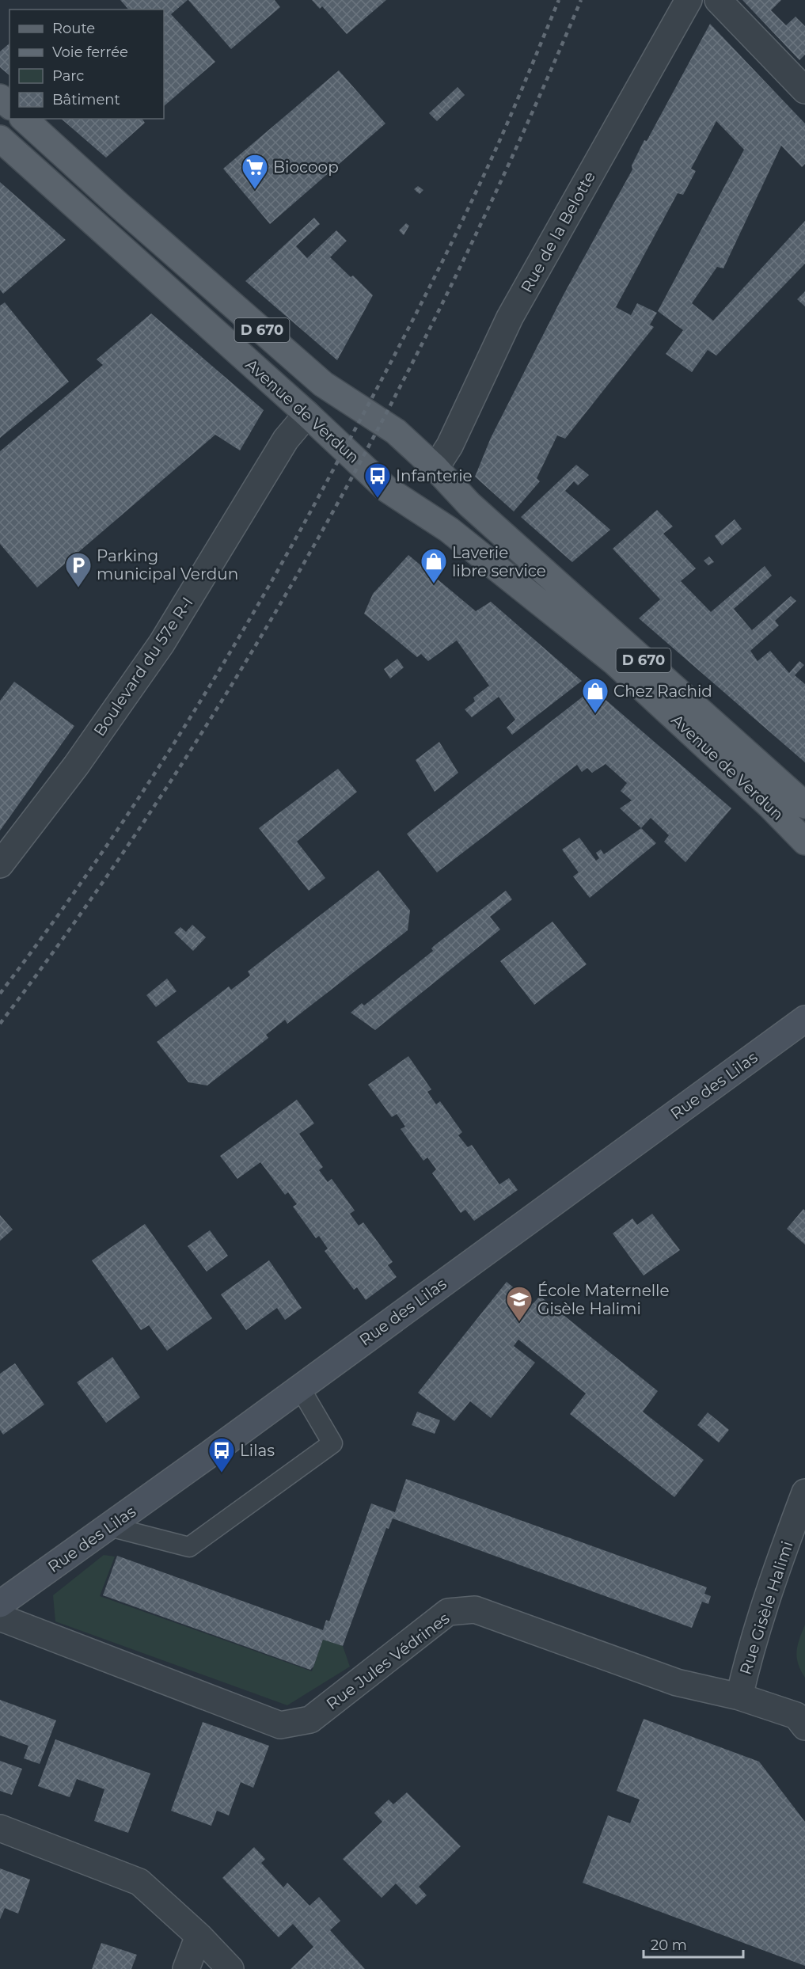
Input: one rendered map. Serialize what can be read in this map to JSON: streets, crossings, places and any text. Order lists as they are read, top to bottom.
{
  "streets": {
    "main road": ["D 670", "Avenue de Verdun"],
    "street": [
      "Rue de la Belotte",
      "Boulevard du 57e R-I",
      "Rue des Lilas",
      "Rue Gisèle Halimi",
      "Rue Jules Védrines"
    ]
  },
  "crossings": [
    ["Rue de la Belotte", "Avenue de Verdun"],
    ["Avenue de Verdun", "Boulevard du 57e R-I"],
    ["Rue Gisèle Halimi", "Rue Jules Védrines"]
  ],
  "places": {
    "supermarket": ["Biocoop"],
    "bus stop": ["Infanterie", "Lilas"],
    "shop": ["Laverie libre service", "Chez Rachid"],
    "parking": ["Parking municipal Verdun"],
    "school or university": ["École Maternelle Gisèle Halimi"]
  },
  "legend": [
    "Route",
    "Voie ferrée",
    "Parc",
    "Bâtiment"
  ],
  "scale_bar": "20 m"
}
